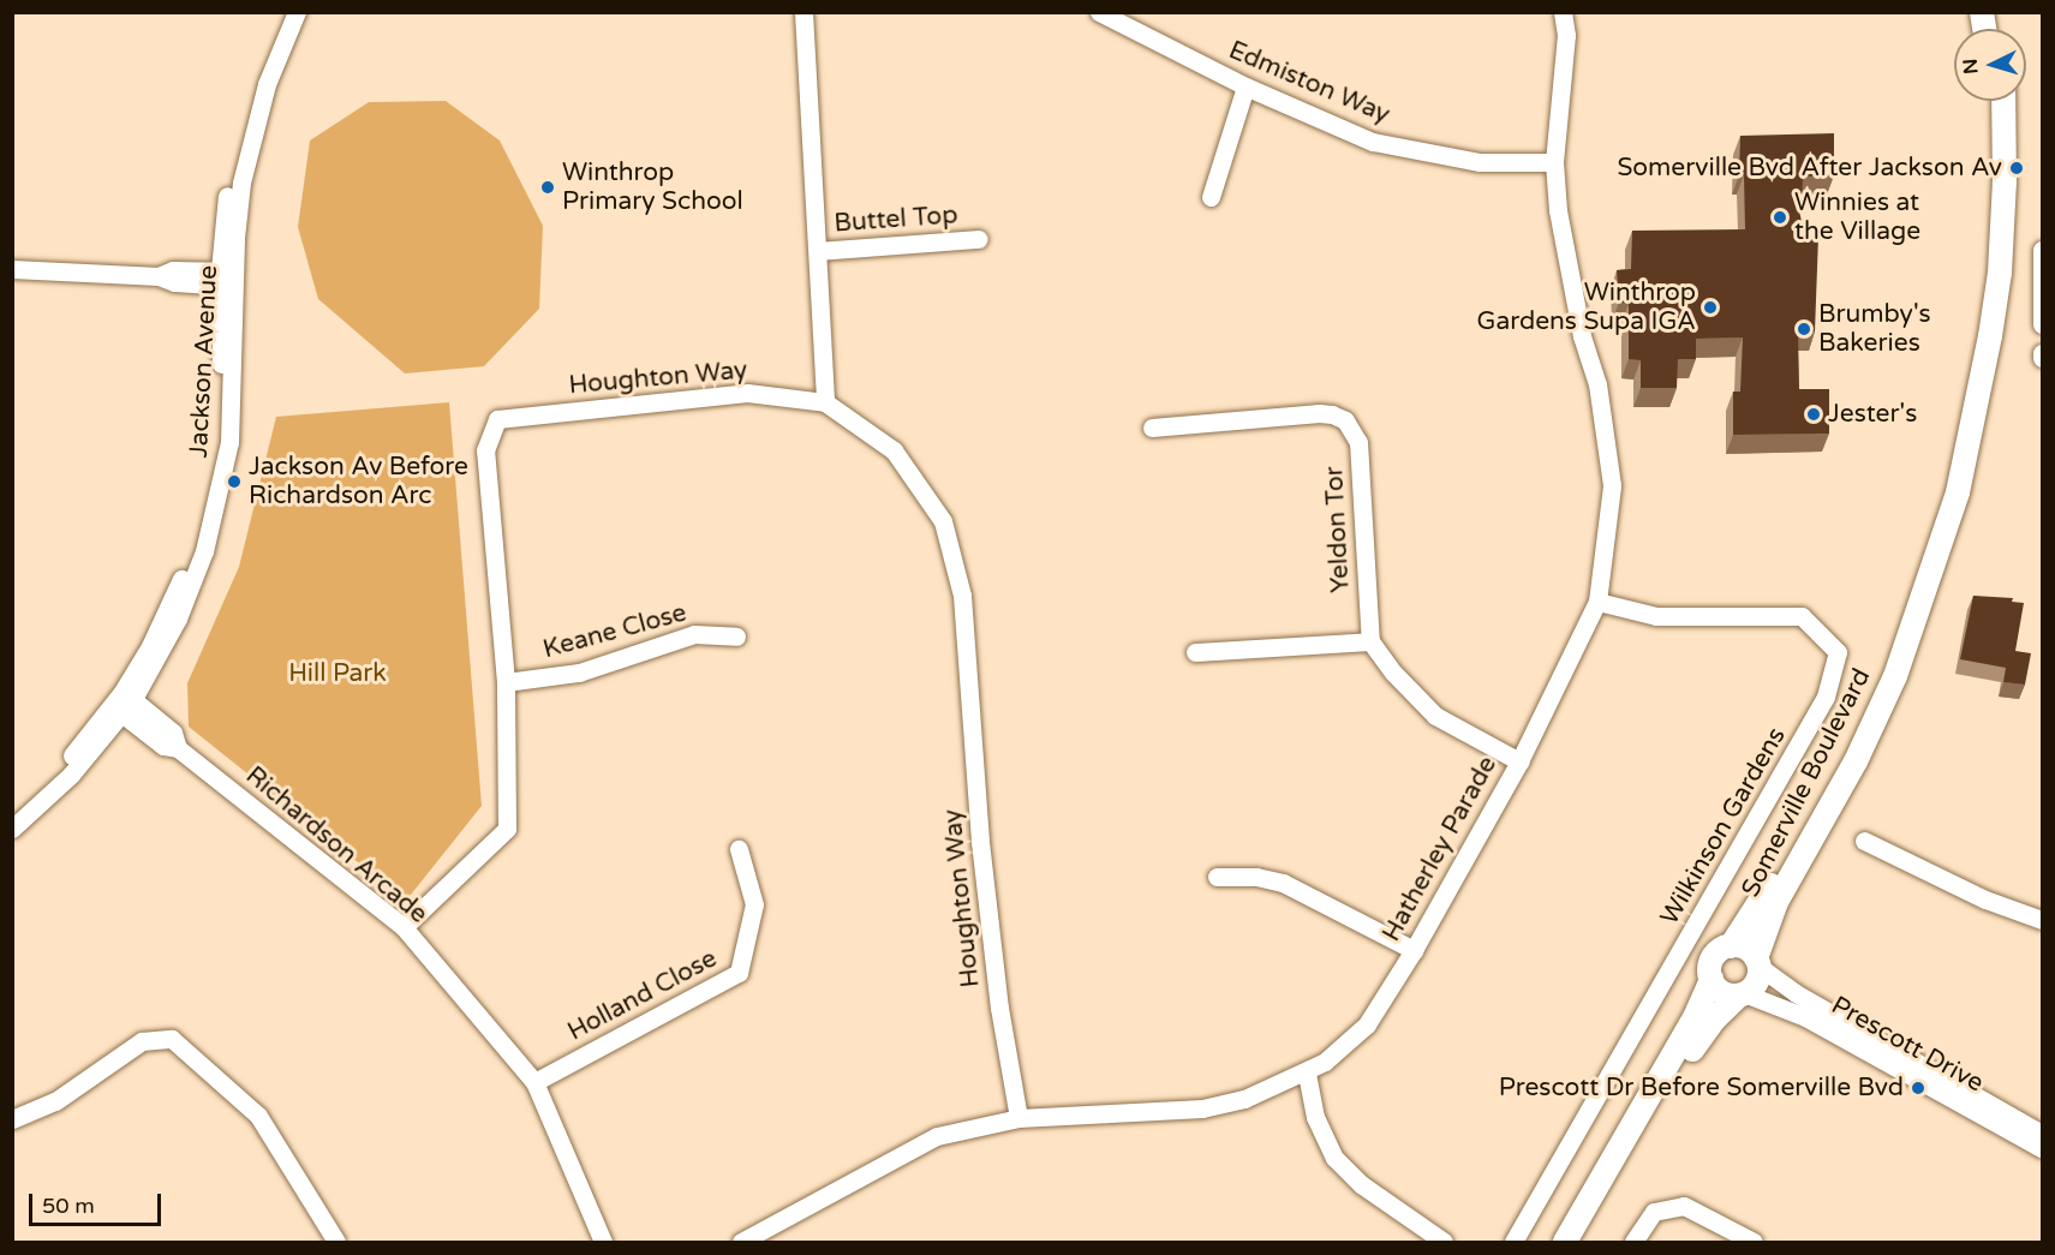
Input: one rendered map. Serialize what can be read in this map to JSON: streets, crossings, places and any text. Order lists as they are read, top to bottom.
{
  "streets": {
    "main road": ["Somerville Boulevard"],
    "street": [
      "Edmiston Way",
      "Buttel Top",
      "Jackson Avenue",
      "Houghton Way",
      "Yeldon Tor",
      "Keane Close",
      "Wilkinson Gardens",
      "Richardson Arcade",
      "Hatherley Parade",
      "Holland Close",
      "Prescott Drive"
    ]
  },
  "crossings": [
    ["Edmiston Way", "Hatherley Parade"],
    ["Jackson Avenue", "Richardson Arcade"],
    ["Houghton Way", "Keane Close"],
    ["Houghton Way", "Richardson Arcade"],
    ["Houghton Way", "Hatherley Parade"],
    ["Somerville Boulevard", "Prescott Drive"],
    ["Wilkinson Gardens", "Hatherley Parade"],
    ["Richardson Arcade", "Holland Close"]
  ],
  "parks": ["Hill Park"],
  "places": [
    "Somerville Bvd After Jackson Av",
    "Winthrop Primary School",
    "Winnies at the Village",
    "Winthrop Gardens Supa IGA",
    "Brumby's Bakeries",
    "Jester's",
    "Jackson Av Before Richardson Arc",
    "Prescott Dr Before Somerville Bvd"
  ],
  "scale_bar": "50 m",
  "north": "left"
}
